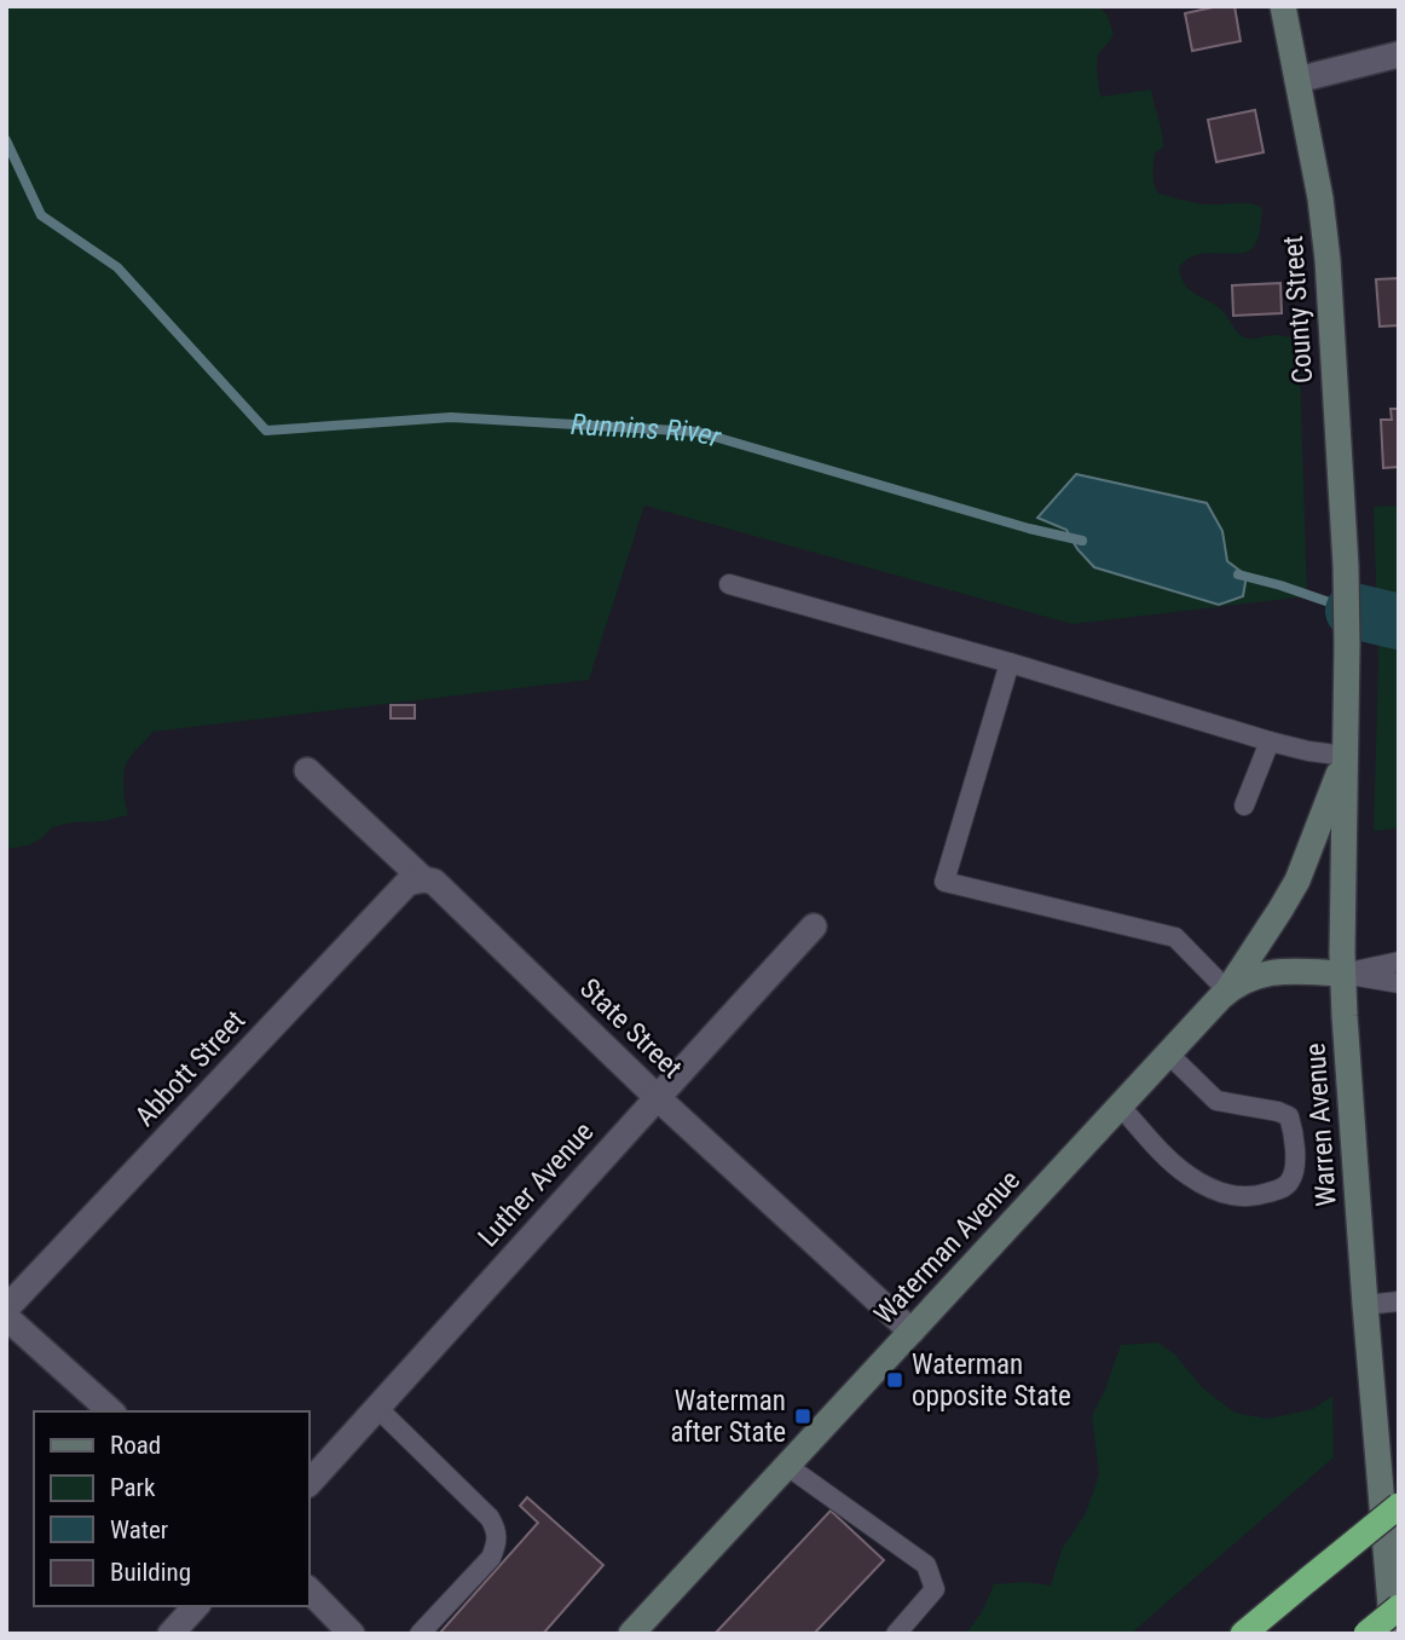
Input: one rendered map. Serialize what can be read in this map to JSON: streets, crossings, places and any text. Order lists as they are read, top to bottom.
{
  "streets": {
    "main road": ["County Street", "Warren Avenue", "Waterman Avenue"],
    "street": ["State Street", "Abbott Street", "Luther Avenue"]
  },
  "crossings": [
    ["County Street", "Warren Avenue"],
    ["State Street", "Abbott Street"],
    ["State Street", "Luther Avenue"],
    ["State Street", "Waterman Avenue"],
    ["Warren Avenue", "Waterman Avenue"]
  ],
  "water": ["Runnins River"],
  "places": {
    "transit": ["Waterman opposite State", "Waterman after State"]
  },
  "legend": [
    "Road",
    "Park",
    "Water",
    "Building"
  ]
}
